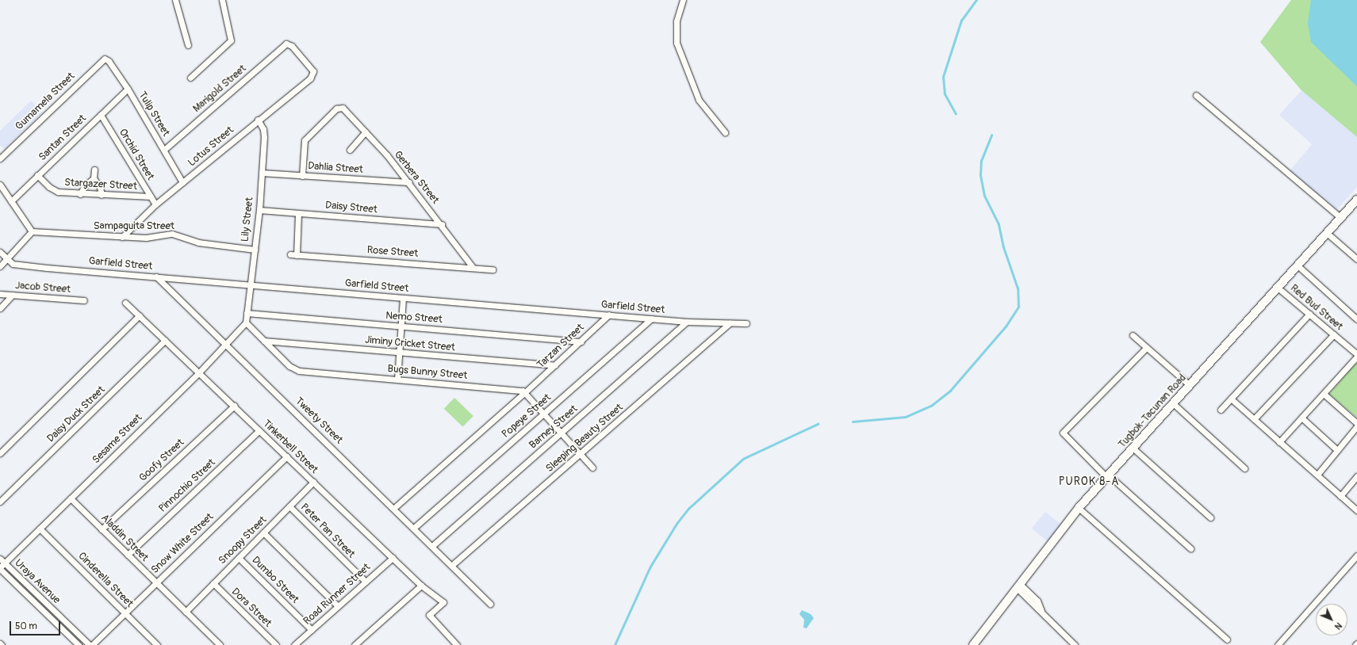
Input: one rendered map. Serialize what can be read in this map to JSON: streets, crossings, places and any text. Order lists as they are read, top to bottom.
{
  "streets": {
    "street": [
      "Marigold Street",
      "Gumamela Street",
      "Tulip Street",
      "Santan Street",
      "Lotus Street",
      "Orchid Street",
      "Dahlia Street",
      "Gerbera Street",
      "Stargazer Street",
      "Daisy Street",
      "Lily Street",
      "Sampaguita Street",
      "Rose Street",
      "Garfield Street",
      "Jacob Street",
      "Red Bud Street",
      "Nemo Street",
      "Jiminy Cricket Street",
      "Tarzan Street",
      "Bugs Bunny Street",
      "Tugbok-Tacunan Road",
      "Daisy Duck Street",
      "Popeye Street",
      "Tweety Street",
      "Barney Street",
      "Sleeping Beauty Street",
      "Sesame Street",
      "Tinkerbell Street",
      "Goofy Street",
      "Pinnochio Street",
      "Peter Pan Street",
      "Aladdin Street",
      "Snoopy Street",
      "Snow White Street",
      "Cinderella Street",
      "Dumbo Street",
      "Uraya Avenue",
      "Road Runner Street",
      "Dora Street"
    ]
  },
  "crossings": [
    ["Marigold Street", "Tulip Street"],
    ["Marigold Street", "Lotus Street"],
    ["Gumamela Street", "Tulip Street"],
    ["Tulip Street", "Santan Street"],
    ["Tulip Street", "Lotus Street"],
    ["Santan Street", "Orchid Street"],
    ["Santan Street", "Stargazer Street"],
    ["Lotus Street", "Orchid Street"],
    ["Lotus Street", "Lily Street"],
    ["Lotus Street", "Sampaguita Street"],
    ["Orchid Street", "Stargazer Street"],
    ["Dahlia Street", "Gerbera Street"],
    ["Dahlia Street", "Lily Street"],
    ["Gerbera Street", "Daisy Street"],
    ["Gerbera Street", "Rose Street"],
    ["Daisy Street", "Lily Street"],
    ["Lily Street", "Sampaguita Street"],
    ["Lily Street", "Garfield Street"],
    ["Lily Street", "Nemo Street"],
    ["Lily Street", "Bugs Bunny Street"],
    ["Lily Street", "Sesame Street"],
    ["Garfield Street", "Tarzan Street"],
    ["Garfield Street", "Popeye Street"],
    ["Garfield Street", "Tweety Street"],
    ["Garfield Street", "Barney Street"],
    ["Garfield Street", "Sleeping Beauty Street"],
    ["Red Bud Street", "Tugbok-Tacunan Road"],
    ["Nemo Street", "Tarzan Street"],
    ["Jiminy Cricket Street", "Tarzan Street"],
    ["Jiminy Cricket Street", "Bugs Bunny Street"],
    ["Tarzan Street", "Bugs Bunny Street"],
    ["Tarzan Street", "Popeye Street"],
    ["Bugs Bunny Street", "Popeye Street"],
    ["Bugs Bunny Street", "Sesame Street"],
    ["Daisy Duck Street", "Tinkerbell Street"],
    ["Popeye Street", "Tweety Street"],
    ["Tweety Street", "Barney Street"],
    ["Tweety Street", "Sleeping Beauty Street"],
    ["Tweety Street", "Sesame Street"],
    ["Sesame Street", "Tinkerbell Street"],
    ["Sesame Street", "Aladdin Street"],
    ["Sesame Street", "Cinderella Street"],
    ["Sesame Street", "Uraya Avenue"],
    ["Tinkerbell Street", "Goofy Street"],
    ["Tinkerbell Street", "Pinnochio Street"],
    ["Tinkerbell Street", "Snoopy Street"],
    ["Tinkerbell Street", "Snow White Street"],
    ["Tinkerbell Street", "Road Runner Street"],
    ["Goofy Street", "Aladdin Street"],
    ["Pinnochio Street", "Aladdin Street"],
    ["Peter Pan Street", "Snoopy Street"],
    ["Peter Pan Street", "Road Runner Street"],
    ["Aladdin Street", "Snoopy Street"],
    ["Aladdin Street", "Snow White Street"],
    ["Snoopy Street", "Dumbo Street"],
    ["Snoopy Street", "Dora Street"],
    ["Snow White Street", "Cinderella Street"],
    ["Snow White Street", "Uraya Avenue"],
    ["Dumbo Street", "Road Runner Street"]
  ],
  "districts": ["PUROK 8-A"],
  "scale_bar": "50 m",
  "north": "bottom right"
}
